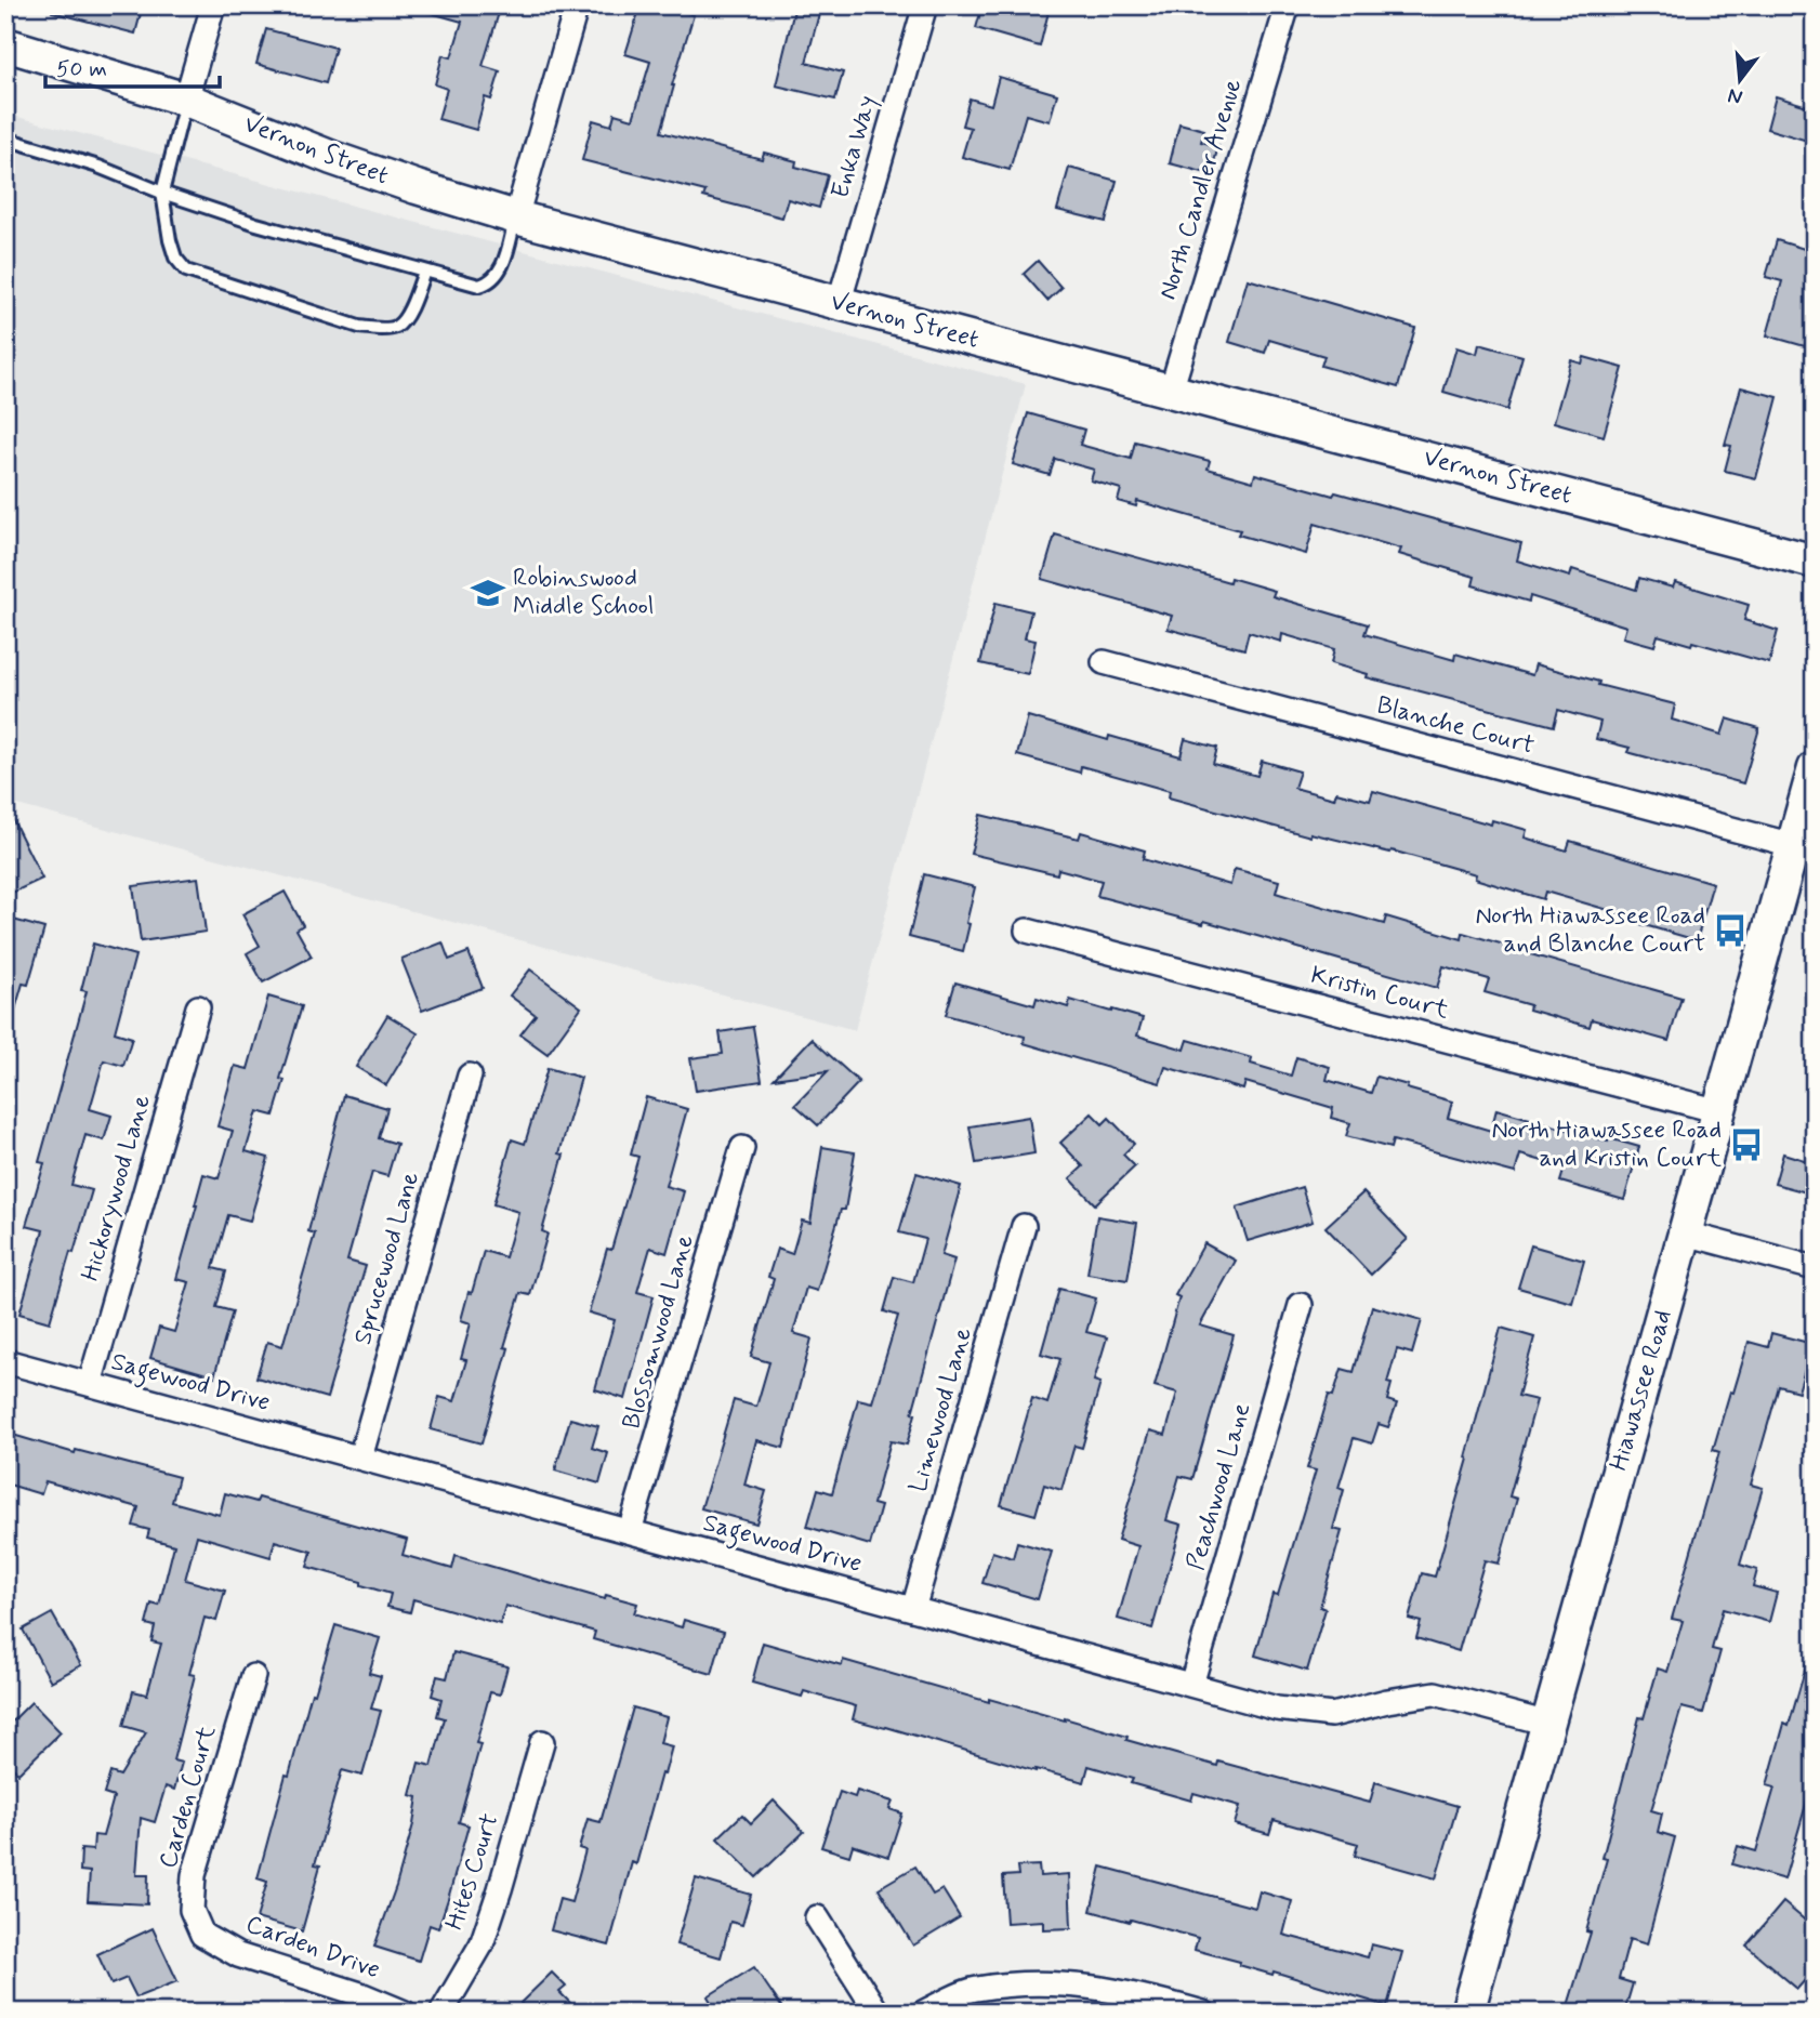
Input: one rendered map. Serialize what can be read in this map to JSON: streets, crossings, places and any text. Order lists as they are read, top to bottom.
{
  "streets": {
    "street": [
      "Enka Way",
      "Vernon Street",
      "North Candler Avenue",
      "Blanche Court",
      "Kristin Court",
      "Hickorywood Lane",
      "Sprucewood Lane",
      "Blossomwood Lane",
      "Sagewood Drive",
      "Hiawassee Road",
      "Limewood Lane",
      "Peachwood Lane",
      "Carden Court",
      "Hites Court",
      "Carden Drive"
    ]
  },
  "crossings": [
    ["Enka Way", "Vernon Street"],
    ["Vernon Street", "North Candler Avenue"],
    ["Blanche Court", "Hiawassee Road"],
    ["Kristin Court", "Hiawassee Road"],
    ["Hickorywood Lane", "Sagewood Drive"],
    ["Sprucewood Lane", "Sagewood Drive"],
    ["Blossomwood Lane", "Sagewood Drive"],
    ["Sagewood Drive", "Hiawassee Road"],
    ["Sagewood Drive", "Limewood Lane"],
    ["Sagewood Drive", "Peachwood Lane"],
    ["Carden Court", "Carden Drive"]
  ],
  "places": {
    "school or university": ["Robinswood Middle School"],
    "bus stop": ["North Hiawassee Road and Blanche Court", "North Hiawassee Road and Kristin Court"]
  },
  "scale_bar": "50 m",
  "north": "bottom"
}
